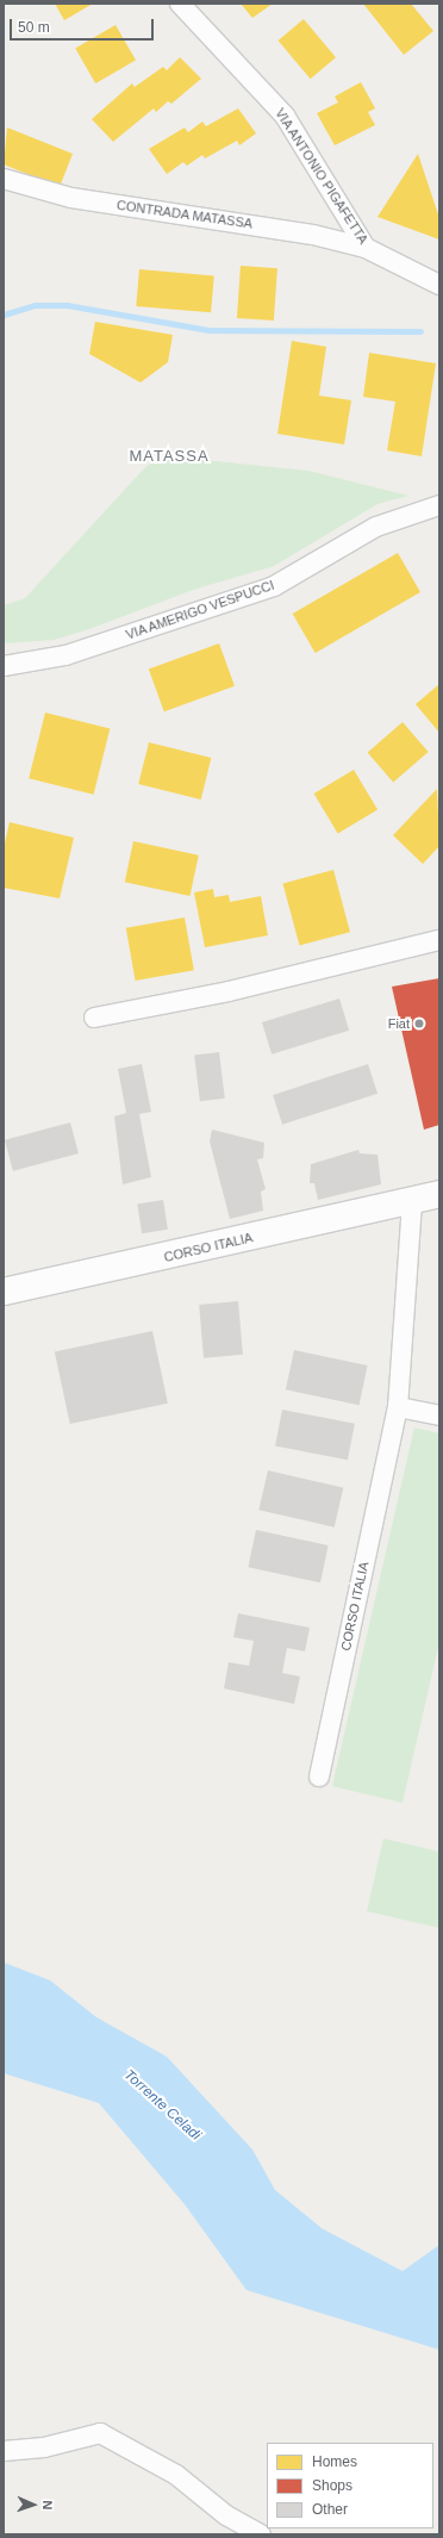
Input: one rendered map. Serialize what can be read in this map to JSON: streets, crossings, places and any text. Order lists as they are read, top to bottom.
{
  "streets": {
    "street": [
      "VIA ANTONIO PIGAFETTA",
      "CONTRADA MATASSA",
      "VIA AMERIGO VESPUCCI",
      "CORSO ITALIA"
    ]
  },
  "crossings": [
    ["VIA ANTONIO PIGAFETTA", "CONTRADA MATASSA"]
  ],
  "districts": ["MATASSA"],
  "water": ["Torrente Celadi"],
  "places": ["Fiat"],
  "legend": ["Homes", "Shops", "Other"],
  "scale_bar": "50 m",
  "north": "right"
}
